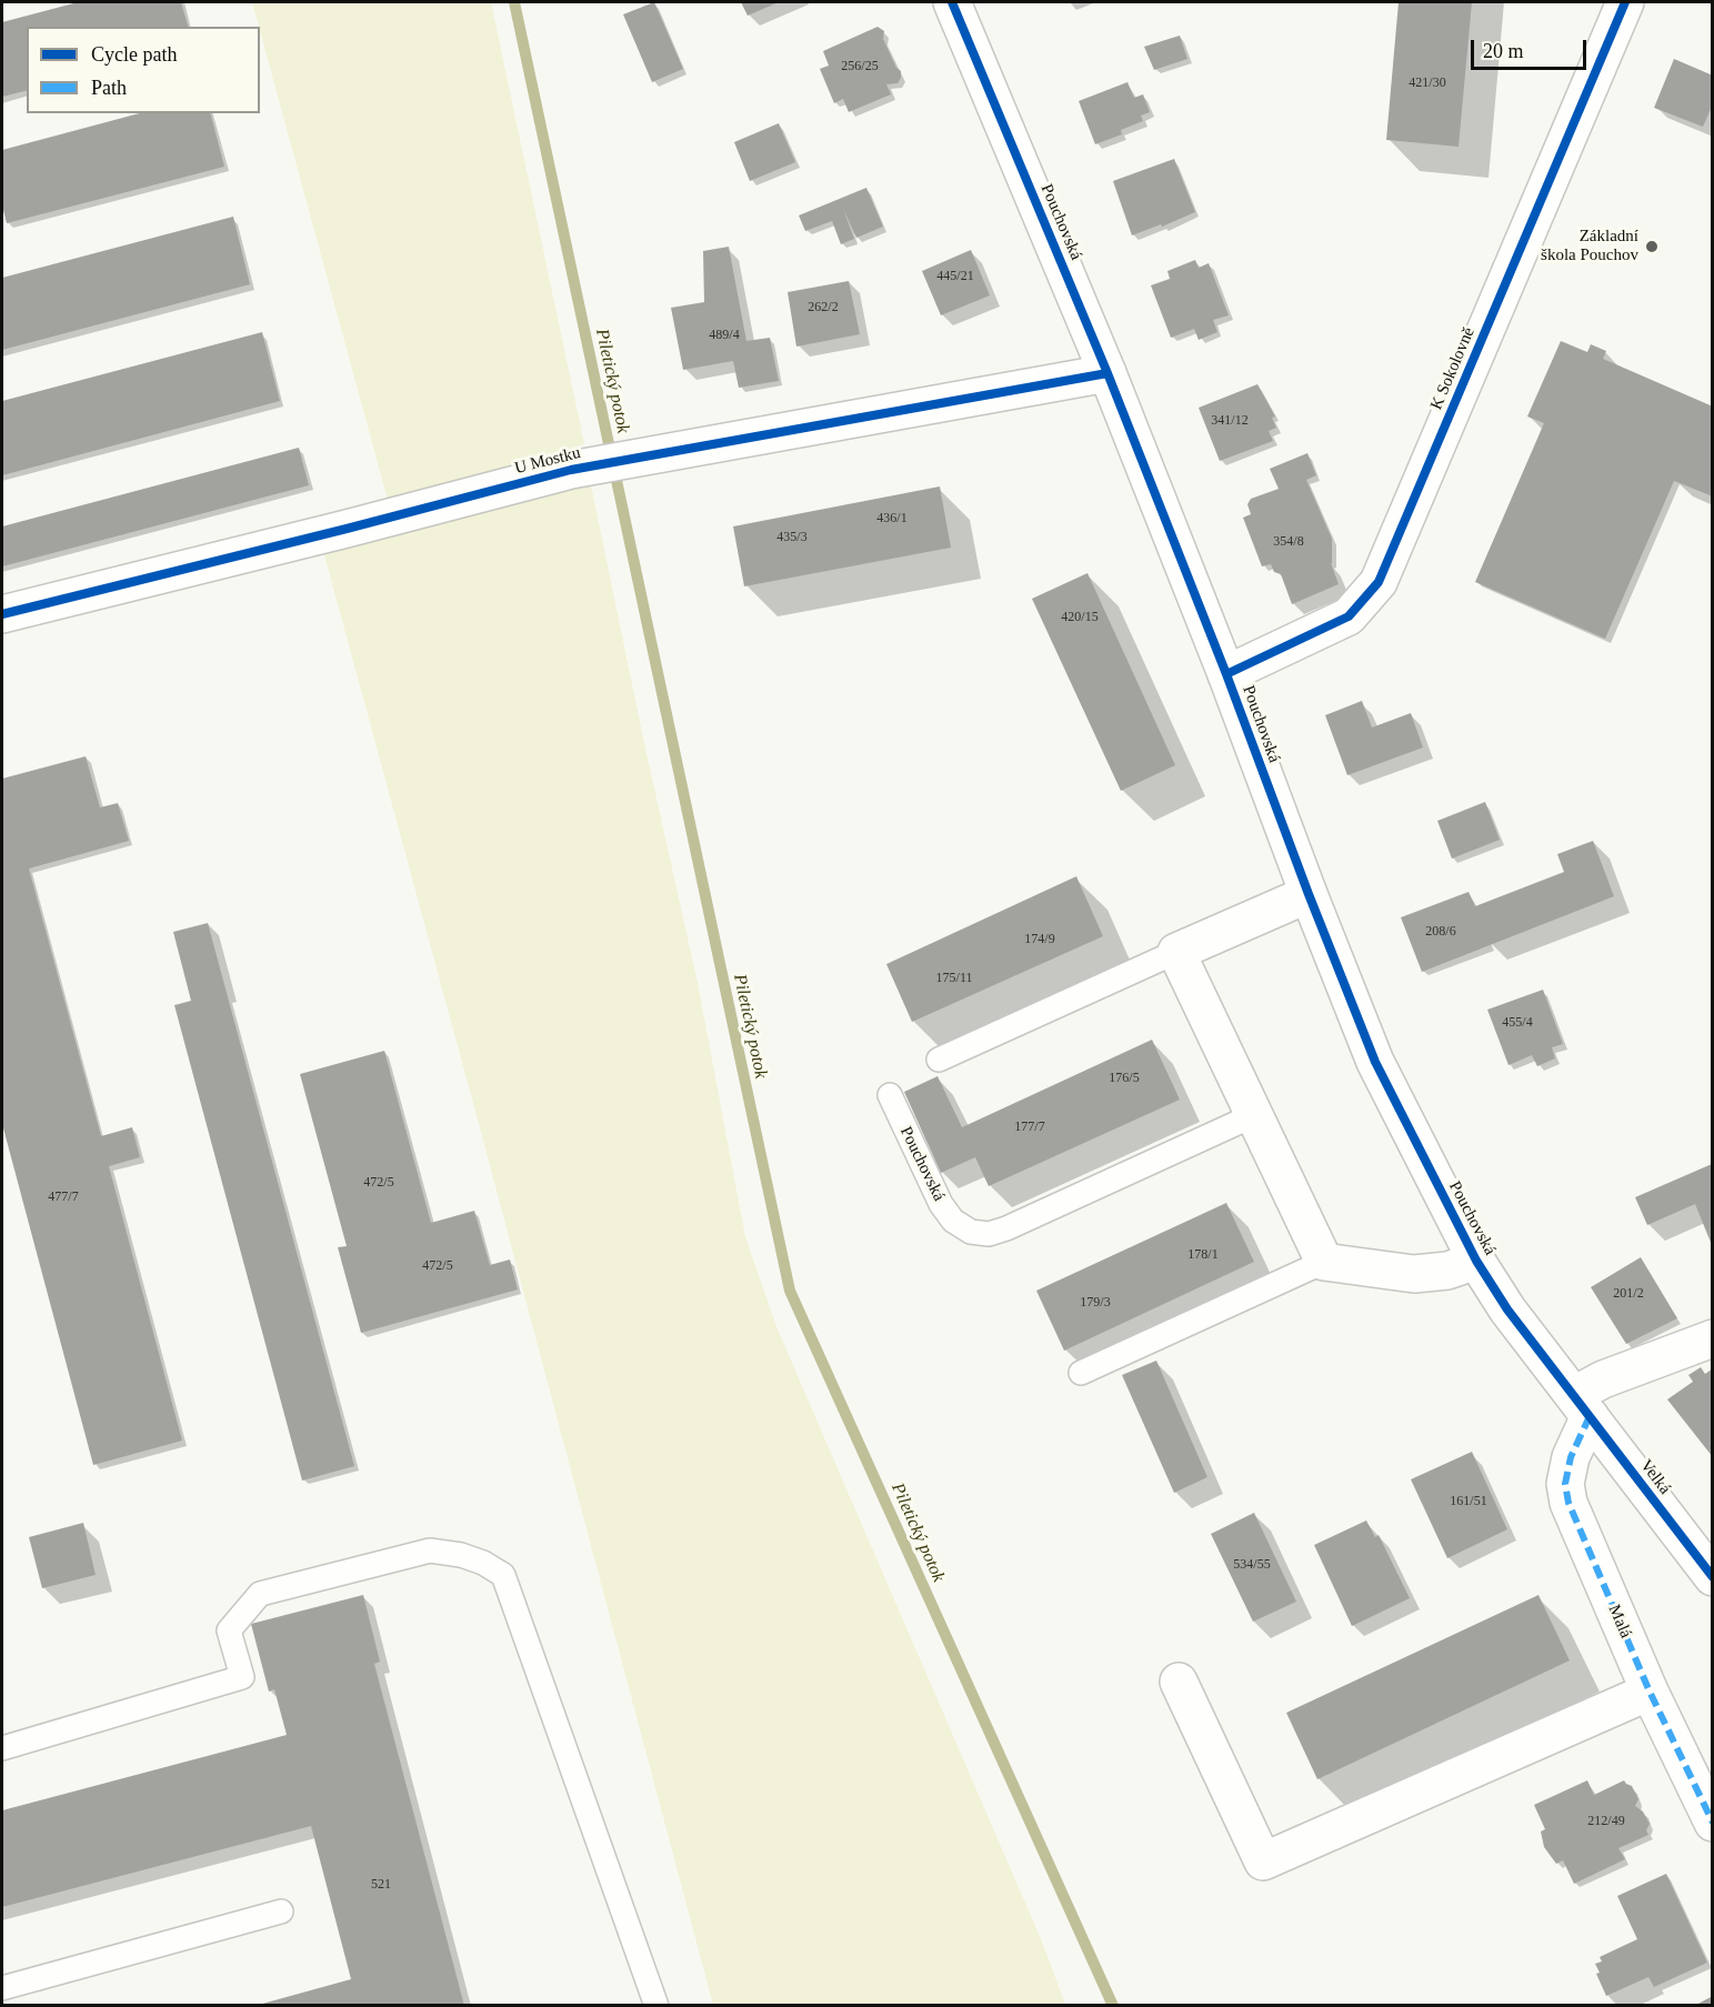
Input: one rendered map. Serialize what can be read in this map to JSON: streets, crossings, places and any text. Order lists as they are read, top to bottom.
{
  "streets": {
    "street": [
      "Pouchovská",
      "K Sokolovně",
      "U Mostku",
      "Velká",
      "Malá"
    ]
  },
  "crossings": [
    ["Pouchovská", "K Sokolovně"],
    ["Pouchovská", "U Mostku"],
    ["Pouchovská", "Velká"],
    ["Pouchovská", "Malá"],
    ["Velká", "Malá"]
  ],
  "water": ["Piletický potok"],
  "places": ["Základní škola Pouchov"],
  "house_numbers": [
    "256/25",
    "421/30",
    "445/21",
    "262/2",
    "489/4",
    "341/12",
    "436/1",
    "435/3",
    "354/8",
    "420/15",
    "208/6",
    "174/9",
    "175/11",
    "455/4",
    "176/5",
    "177/7",
    "472/5",
    "477/7",
    "178/1",
    "472/5",
    "201/2",
    "179/3",
    "161/51",
    "534/55",
    "212/49",
    "521"
  ],
  "legend": ["Cycle path", "Path"],
  "scale_bar": "20 m"
}
